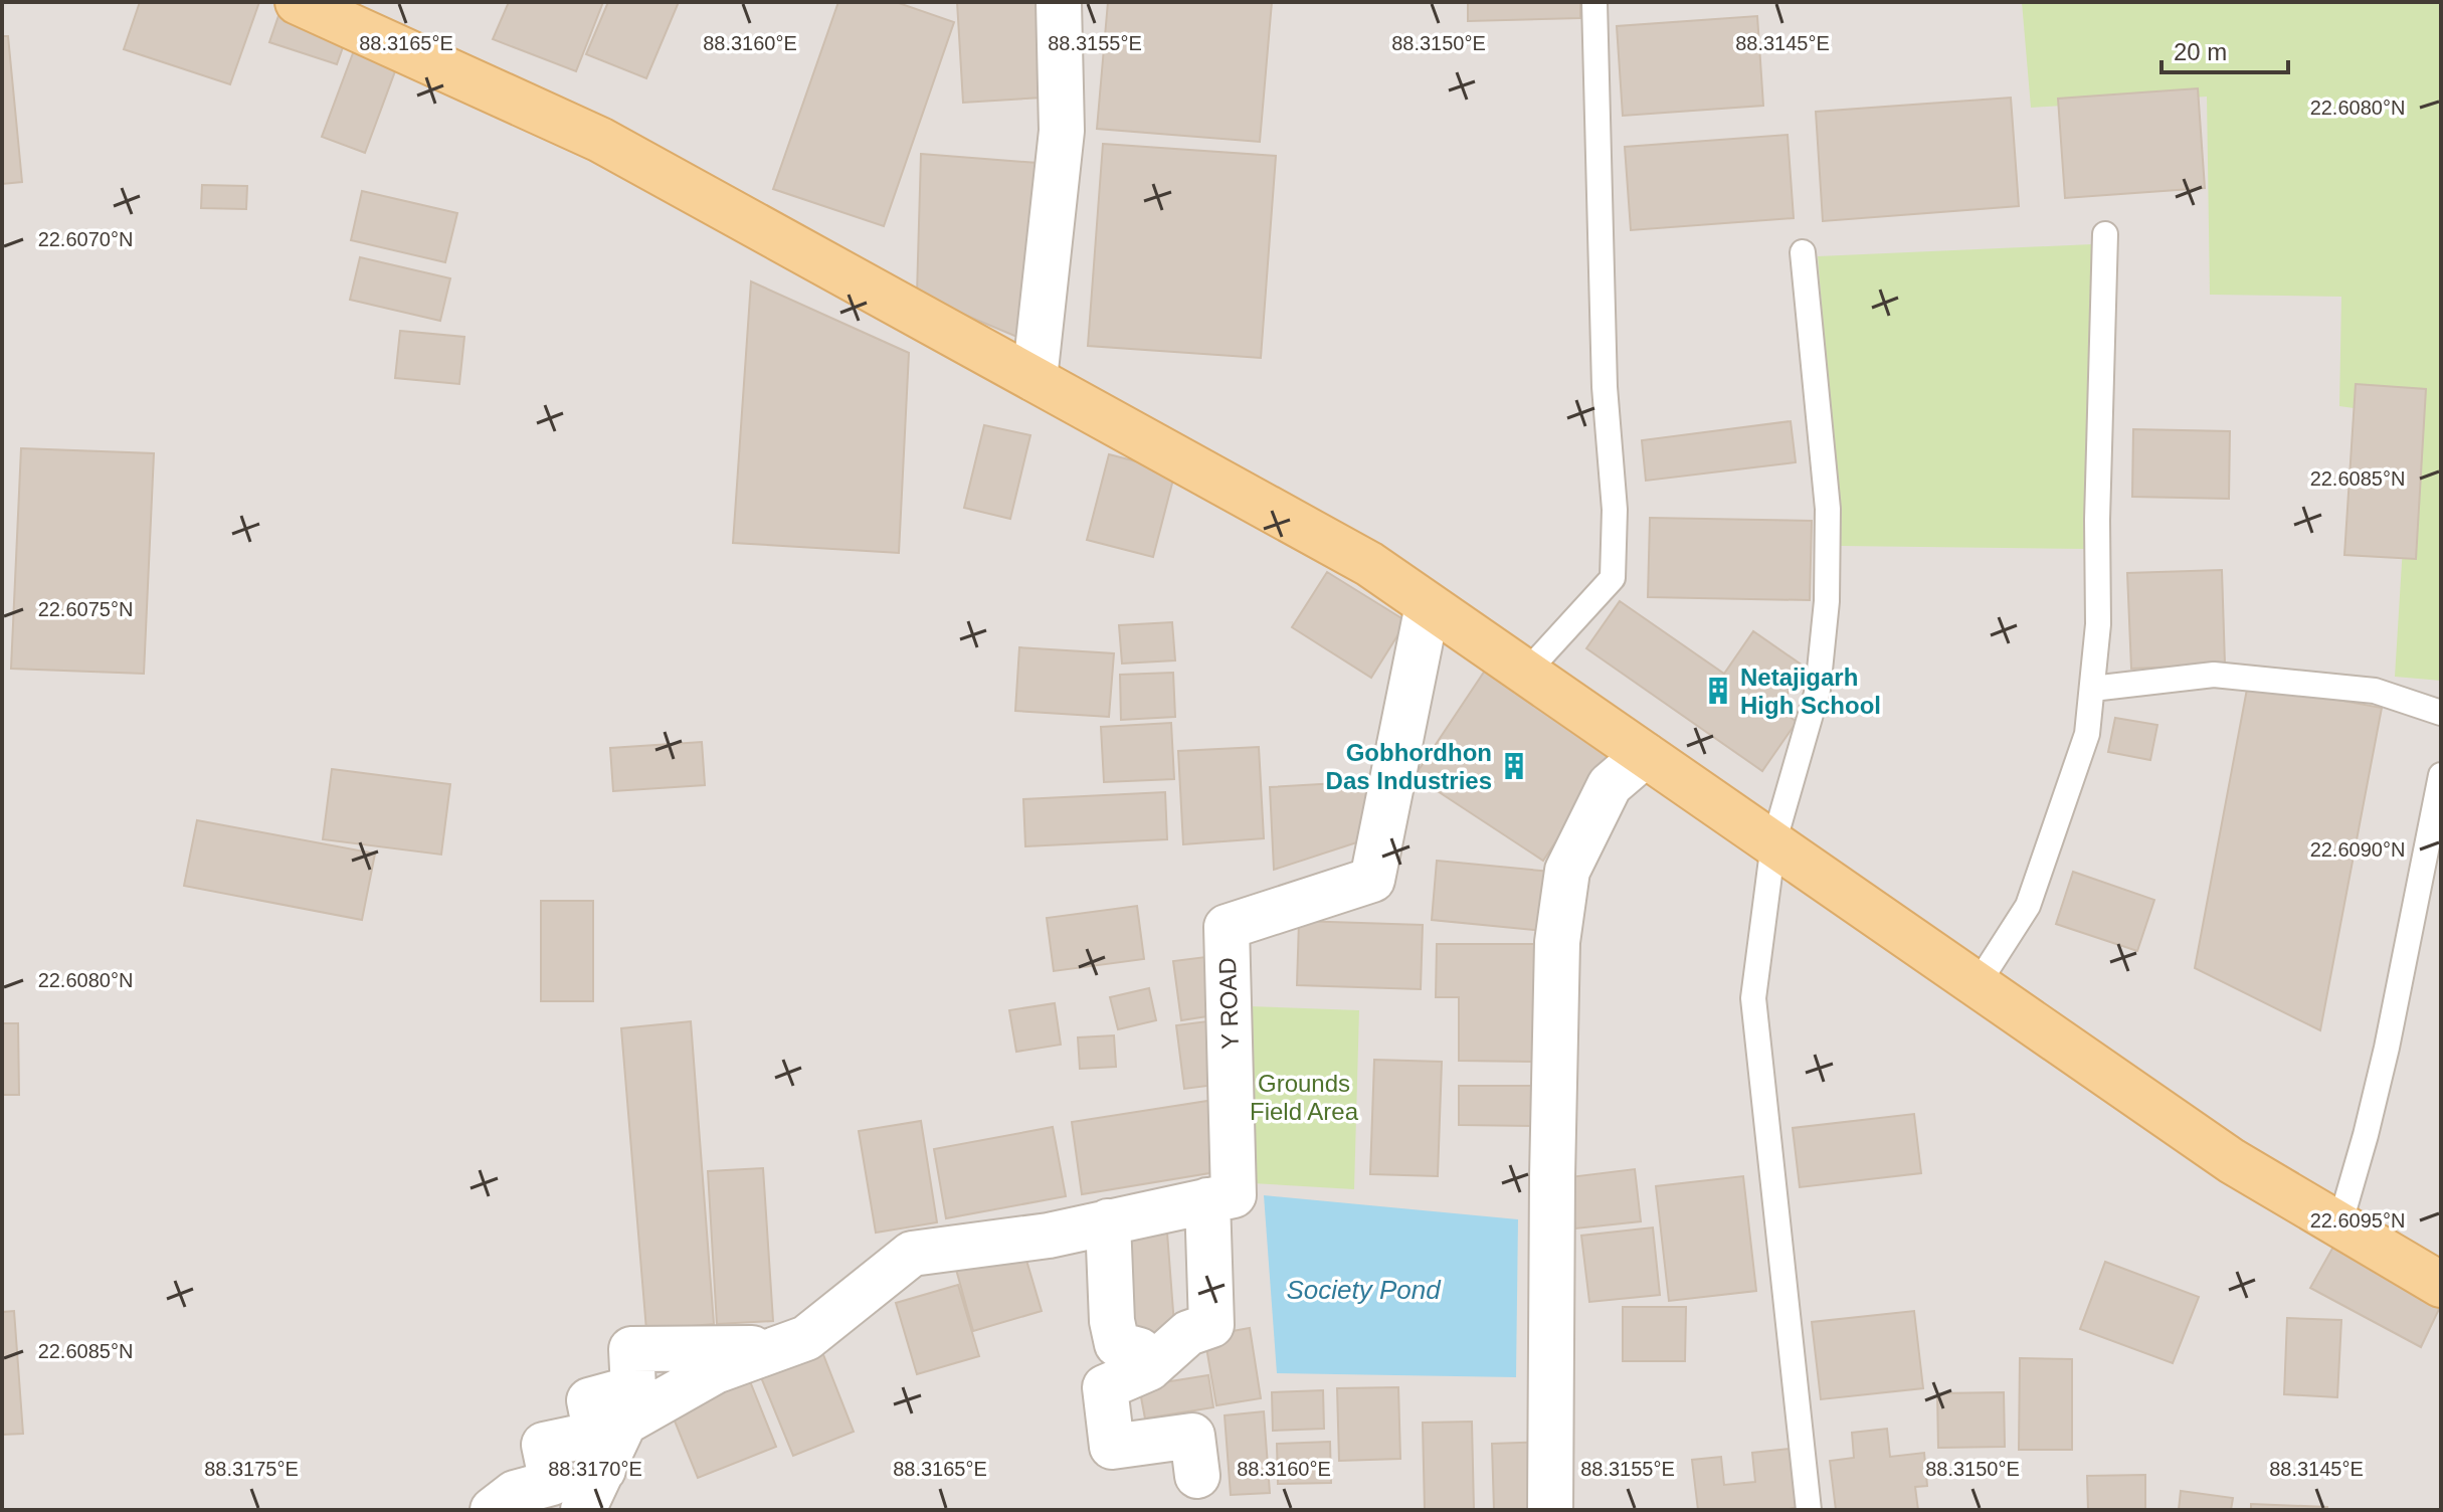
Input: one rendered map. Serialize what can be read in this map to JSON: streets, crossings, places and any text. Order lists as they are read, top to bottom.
{
  "streets": {
    "street": ["Y ROAD"]
  },
  "water": ["Society Pond"],
  "parks": ["Grounds Field Area"],
  "places": {
    "building": ["Netajigarh High School", "Gobhordhon Das Industries"]
  },
  "scale_bar": "20 m",
  "coordinates": [
    "88.3165°E",
    "88.3160°E",
    "88.3150°E",
    "88.3145°E",
    "88.3155°E",
    "22.6080°N",
    "22.6070°N",
    "22.6085°N",
    "22.6075°N",
    "22.6090°N",
    "22.6095°N",
    "88.3175°E",
    "88.3170°E"
  ]
}
